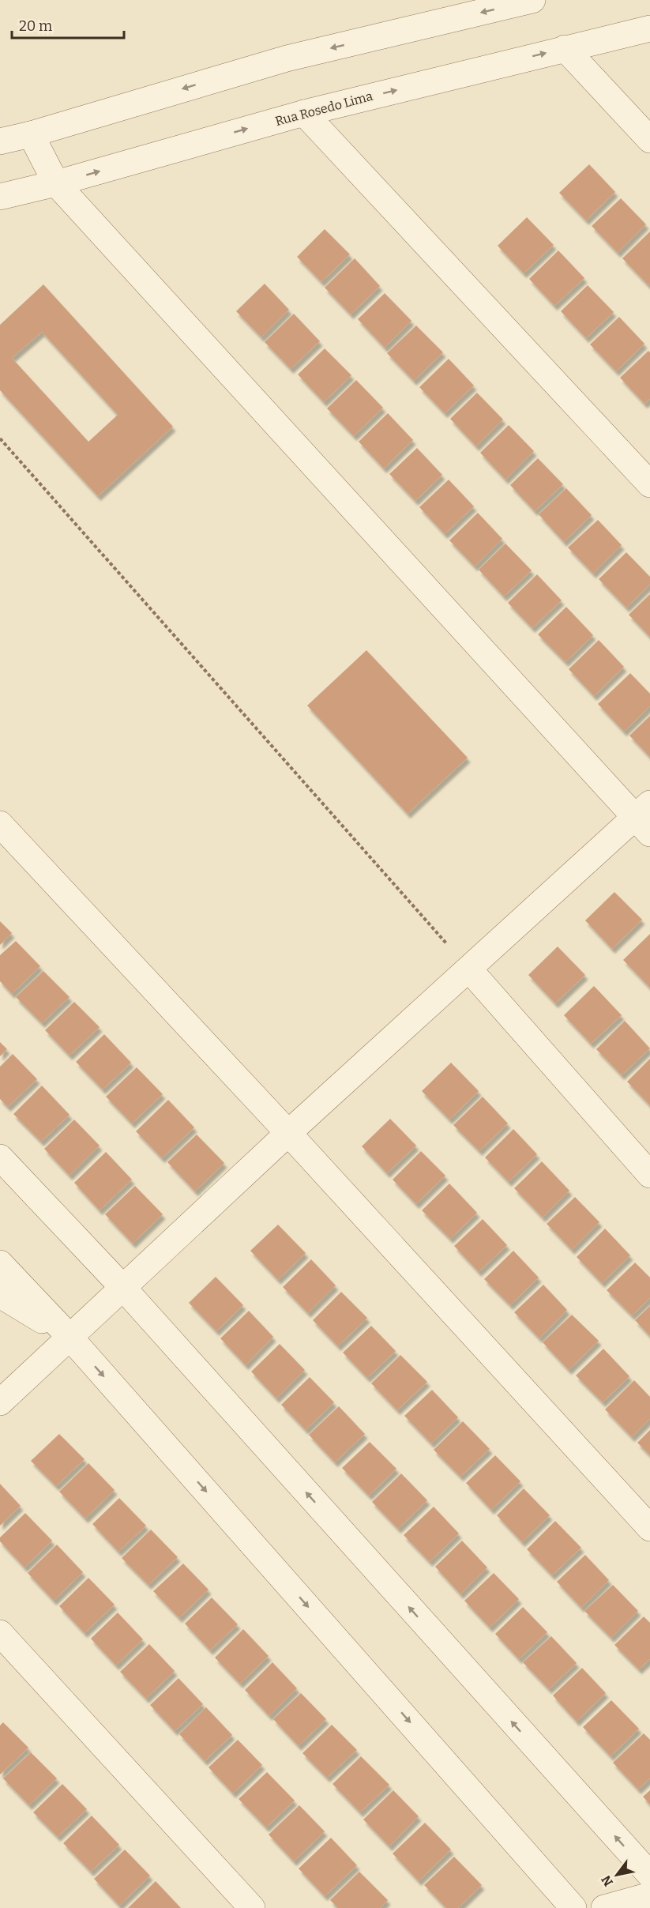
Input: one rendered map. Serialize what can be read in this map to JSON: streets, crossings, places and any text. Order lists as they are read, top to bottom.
{
  "streets": {
    "street": ["Rua Rosedo Lima"]
  },
  "scale_bar": "20 m",
  "north": "bottom left"
}
